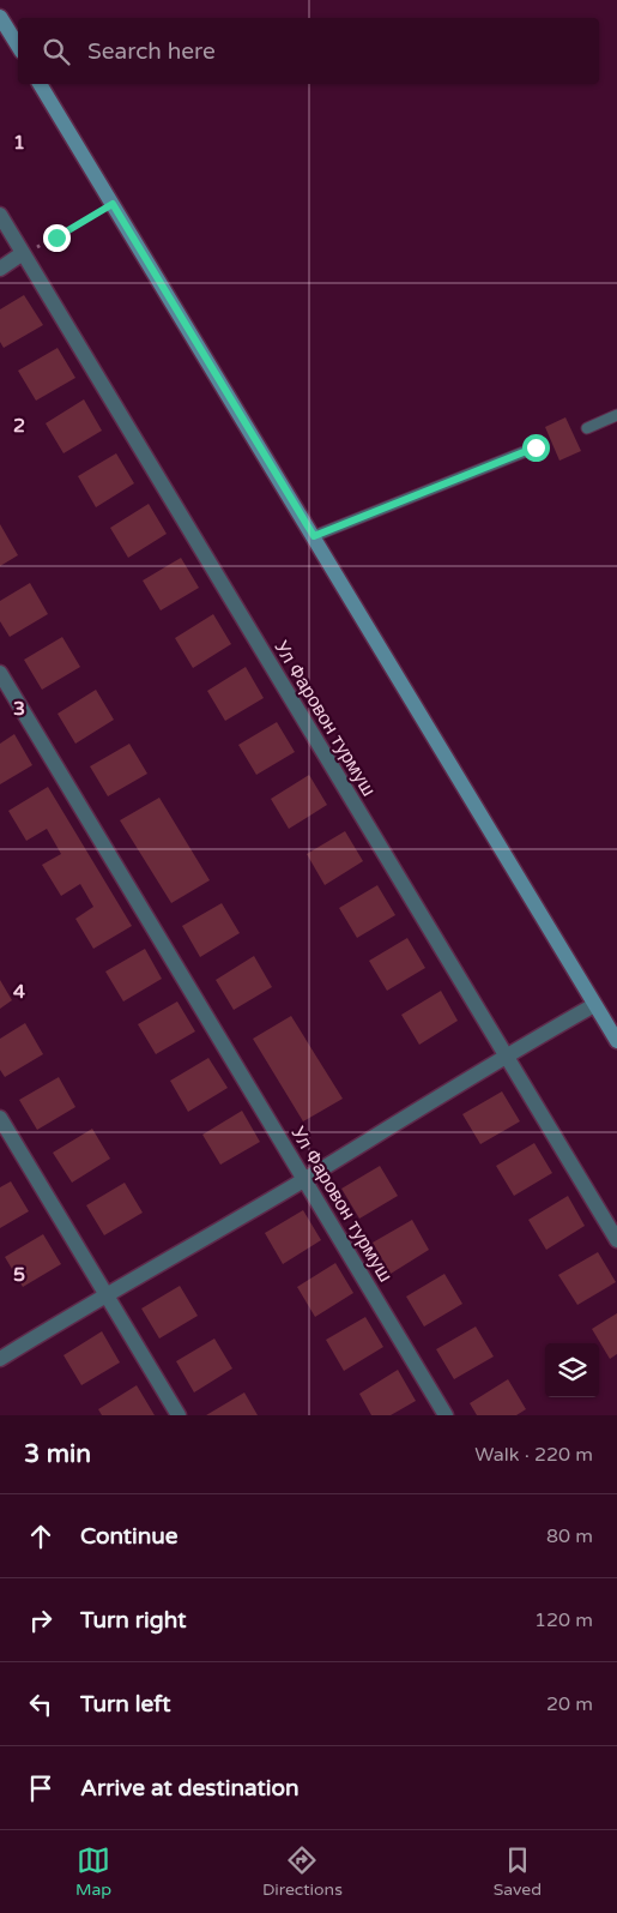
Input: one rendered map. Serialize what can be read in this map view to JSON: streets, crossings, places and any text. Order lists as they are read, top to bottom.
{
  "streets": {
    "street": ["Ул Фаровон турмуш"]
  },
  "page": {
    "search": "Search here",
    "heading": ["3 min", "Walk · 220 m"],
    "list": [
      ["Continue", "80 m"],
      ["Turn right", "120 m"],
      ["Turn left", "20 m"],
      "Arrive at destination"
    ],
    "nav": ["Map", "Directions", "Saved"]
  },
  "grid": {
    "rows": [
      "1",
      "2",
      "3",
      "4",
      "5"
    ]
  }
}
